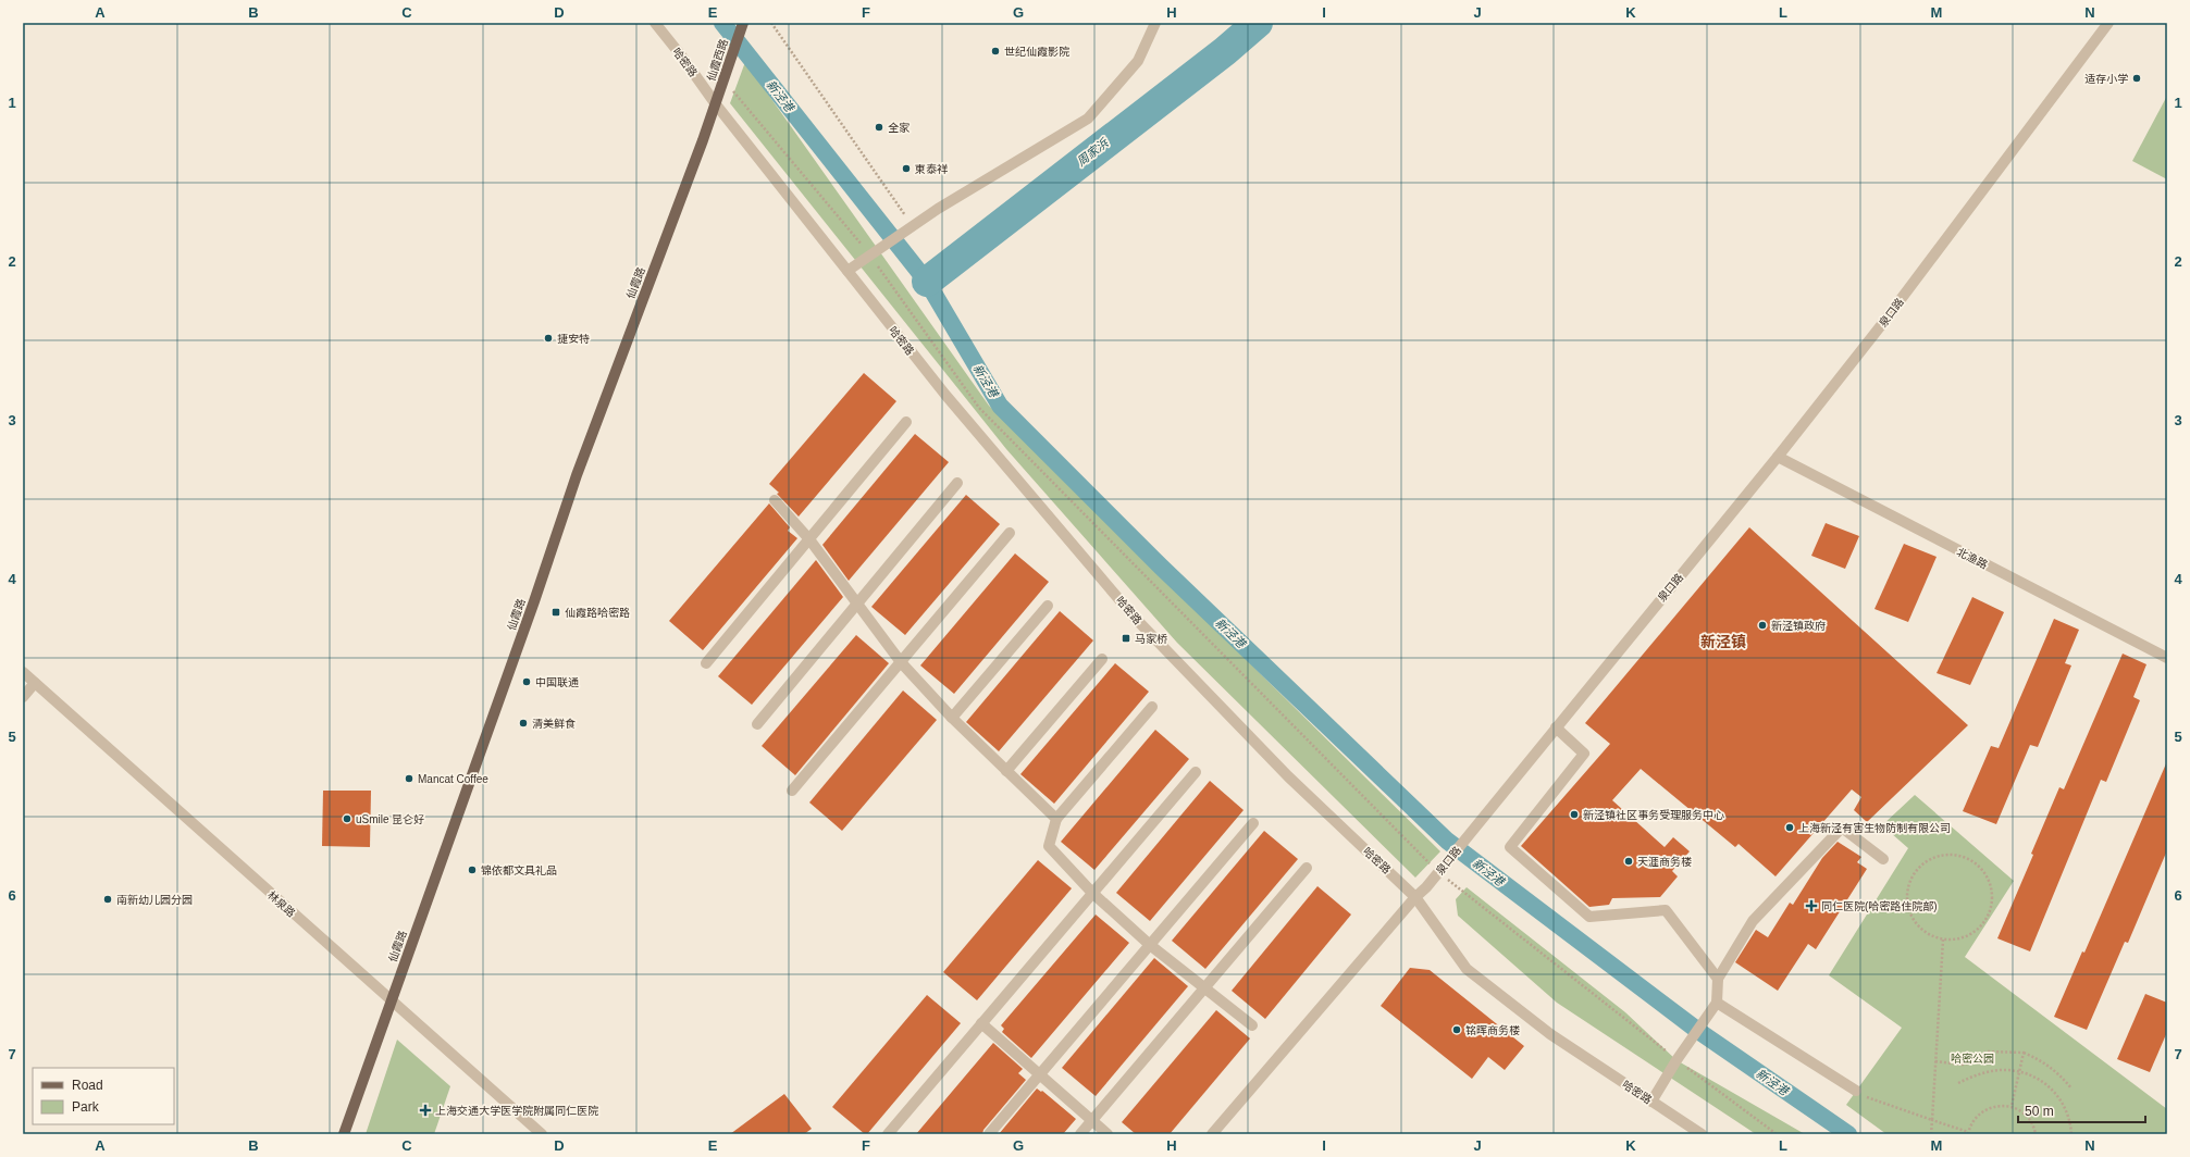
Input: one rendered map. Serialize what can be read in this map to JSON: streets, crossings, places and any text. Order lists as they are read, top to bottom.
{
  "streets": {
    "main road": ["仙霞西路", "仙霞路"],
    "street": [
      "哈密路",
      "泉口路",
      "北渔路",
      "林泉路"
    ]
  },
  "crossings": [
    ["仙霞西路", "哈密路"],
    ["仙霞西路", "仙霞路"],
    ["哈密路", "仙霞路"],
    ["哈密路", "泉口路"],
    ["仙霞路", "林泉路"],
    ["泉口路", "北渔路"]
  ],
  "districts": ["新泾镇"],
  "water": ["新泾港", "周家浜"],
  "parks": ["哈密公园"],
  "places": {
    "other": [
      "世纪仙霞影院",
      "适存小学",
      "全家",
      "東泰祥",
      "捷安特",
      "新泾镇政府",
      "中国联通",
      "清美鲜食",
      "Mancat Coffee",
      "新泾镇社区事务受理服务中心",
      "uSmile 昆仑好",
      "上海新泾有害生物防制有限公司",
      "天涯商务楼",
      "锦依都文具礼品",
      "南新幼儿园分园",
      "铭晖商务楼"
    ],
    "transit": ["仙霞路哈密路", "马家桥"],
    "health": ["同仁医院(哈密路住院部)", "上海交通大学医学院附属同仁医院"]
  },
  "legend": ["Road", "Park"],
  "scale_bar": "50 m",
  "grid": {
    "columns": [
      "A",
      "B",
      "C",
      "D",
      "E",
      "F",
      "G",
      "H",
      "I",
      "J",
      "K",
      "L",
      "M",
      "N"
    ],
    "rows": [
      "1",
      "2",
      "3",
      "4",
      "5",
      "6",
      "7"
    ]
  }
}
